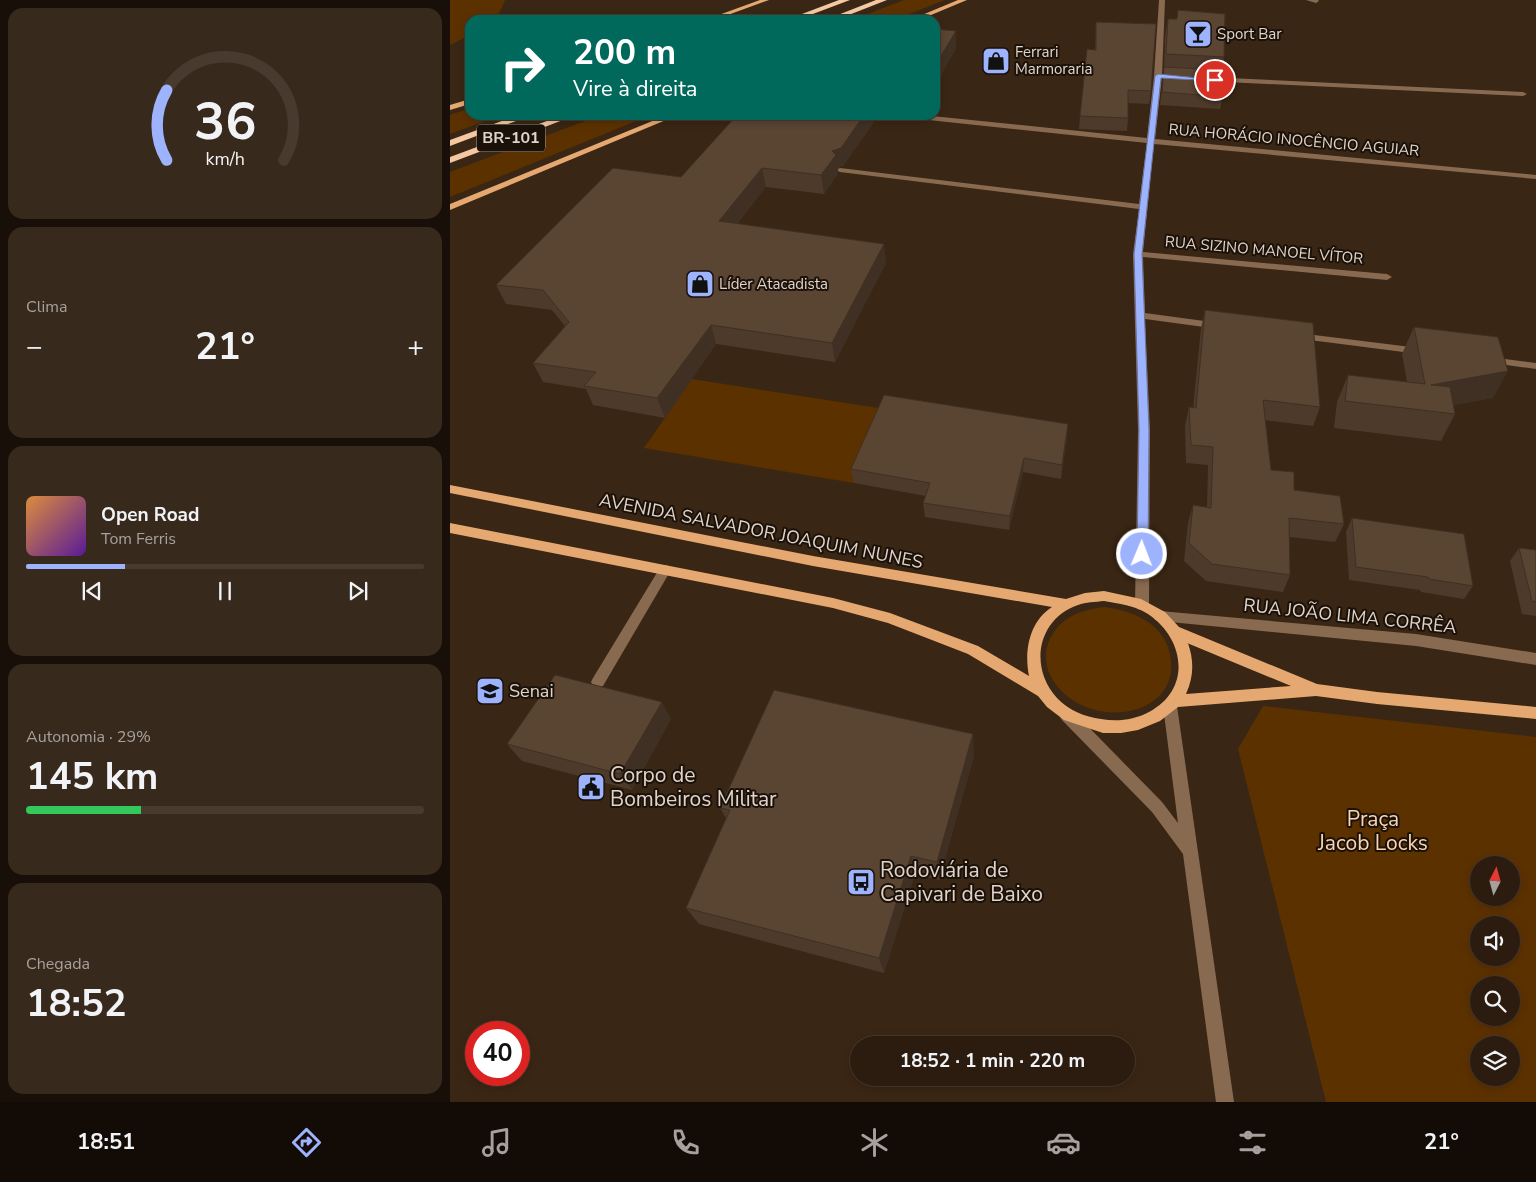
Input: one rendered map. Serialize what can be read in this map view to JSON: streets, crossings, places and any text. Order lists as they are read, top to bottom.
{
  "streets": {
    "highway": ["BR-101"],
    "main road": ["AVENIDA SALVADOR JOAQUIM NUNES"],
    "street": ["RUA HORÁCIO INOCÊNCIO AGUIAR", "RUA SIZINO MANOEL VÍTOR", "RUA JOÃO LIMA CORRÊA"]
  },
  "crossings": [
    ["AVENIDA SALVADOR JOAQUIM NUNES", "RUA JOÃO LIMA CORRÊA"]
  ],
  "parks": ["Praça Jacob Locks"],
  "places": {
    "bar": ["Sport Bar"],
    "shop": ["Ferrari Marmoraria", "Líder Atacadista"],
    "school or university": ["Senai"],
    "public building": ["Corpo de Bombeiros Militar"],
    "bus stop": ["Rodoviária de Capivari de Baixo"]
  },
  "north": "top",
  "page": {
    "turn": ["200 m", "Vire à direita"],
    "tile": [
      "Clima",
      ["Autonomia · 29%", "145 km"],
      ["Chegada", "18:52"]
    ],
    "heat": ["−", "21°", "+"],
    "song": ["Open Road", "Tom Ferris"],
    "limit": "40",
    "trip": "18:52 · 1 min · 220 m",
    "tabs": ["18:51", "21°"],
    "gauge": ["36", "km/h"]
  }
}
